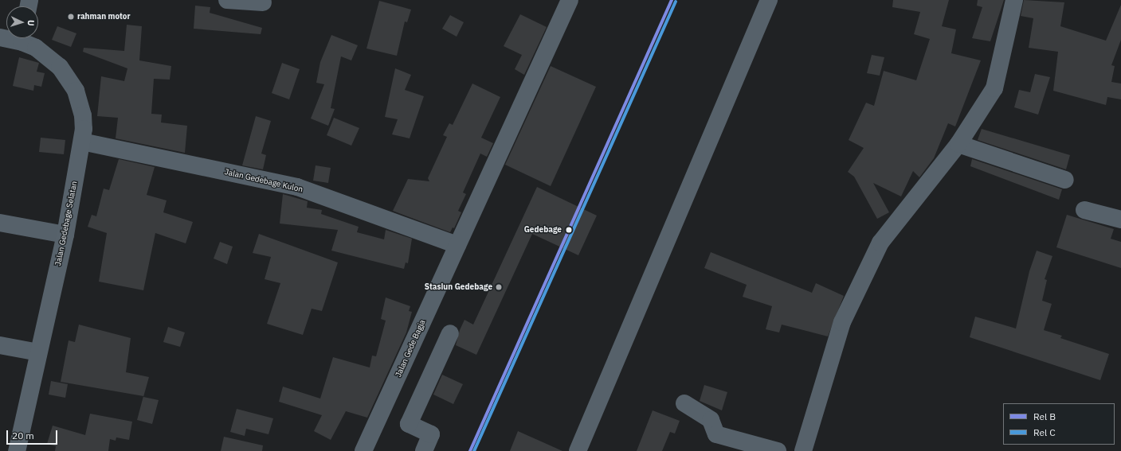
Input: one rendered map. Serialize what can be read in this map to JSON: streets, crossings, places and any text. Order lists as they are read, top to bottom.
{
  "streets": {
    "main road": ["Jalan Gedebage Selatan"],
    "street": ["Jalan Gedebage Kulon", "Jalan Gede Bagja"]
  },
  "crossings": [
    ["Jalan Gedebage Kulon", "Jalan Gedebage Selatan"],
    ["Jalan Gedebage Kulon", "Jalan Gede Bagja"]
  ],
  "places": ["rahman motor", "Gedebage", "Stasiun Gedebage"],
  "lines": ["rail line B", "rail line C"],
  "legend": ["Rel B", "Rel C"],
  "scale_bar": "20 m",
  "north": "right"
}
